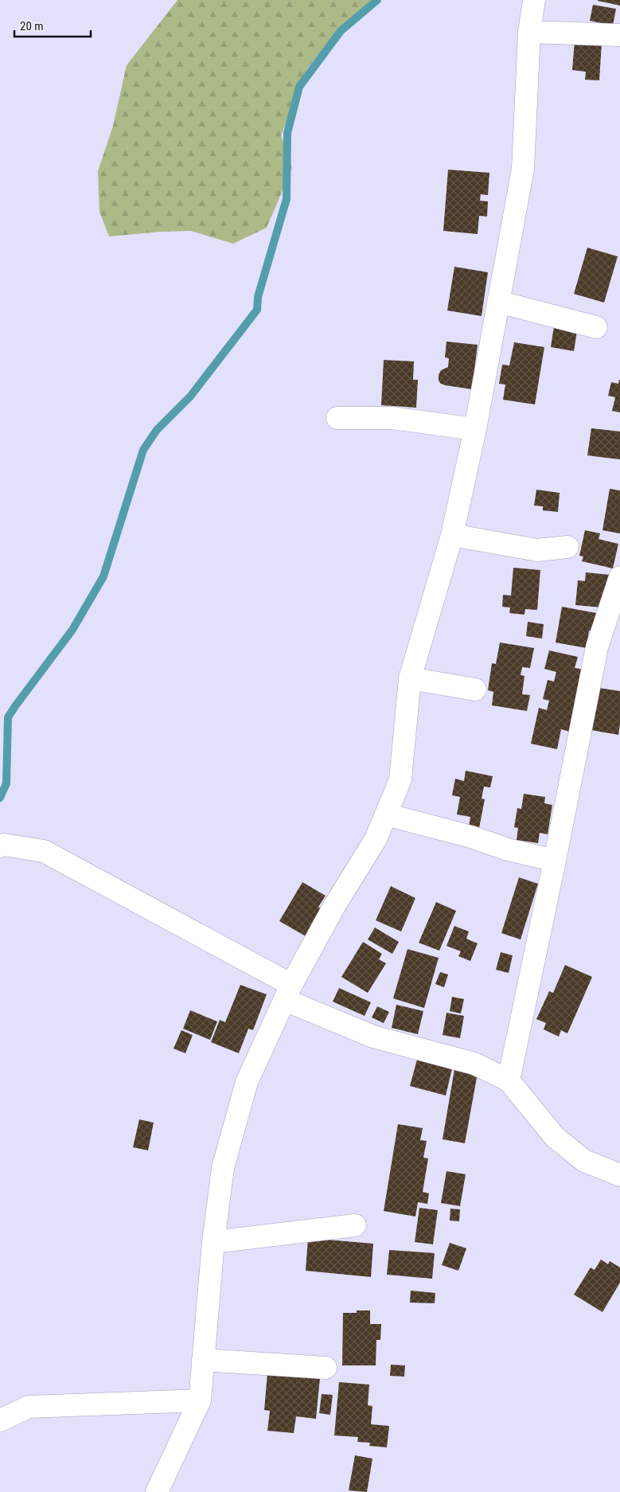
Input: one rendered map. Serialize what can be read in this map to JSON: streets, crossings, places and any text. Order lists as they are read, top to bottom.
{
  "scale_bar": "20 m"
}
